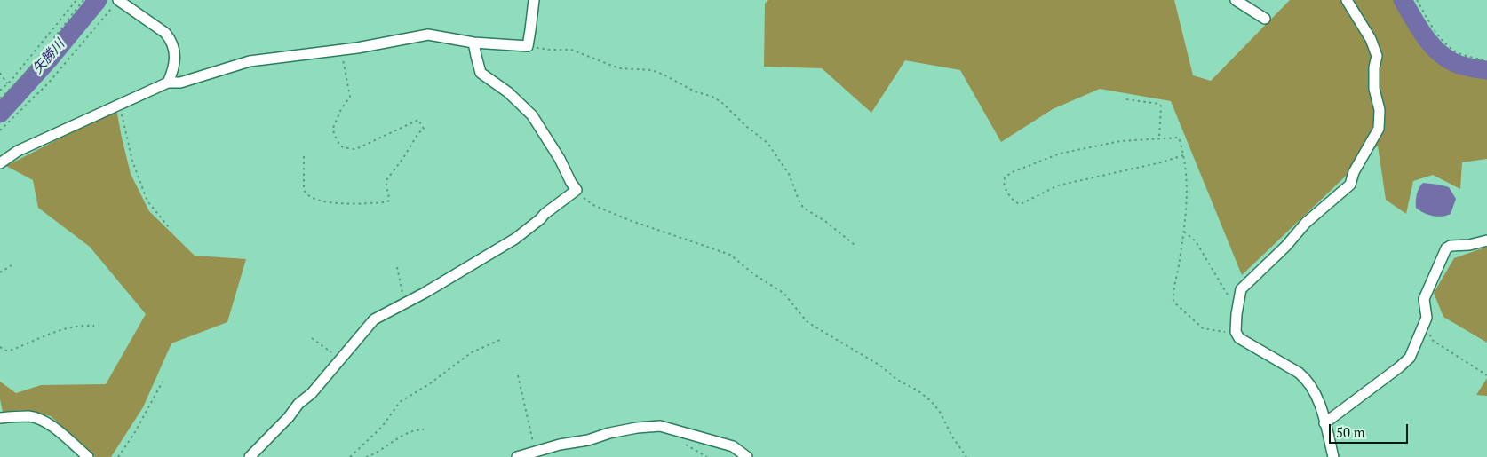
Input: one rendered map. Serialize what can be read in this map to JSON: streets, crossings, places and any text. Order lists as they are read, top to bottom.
{
  "water": ["矢勝川"],
  "scale_bar": "50 m"
}
